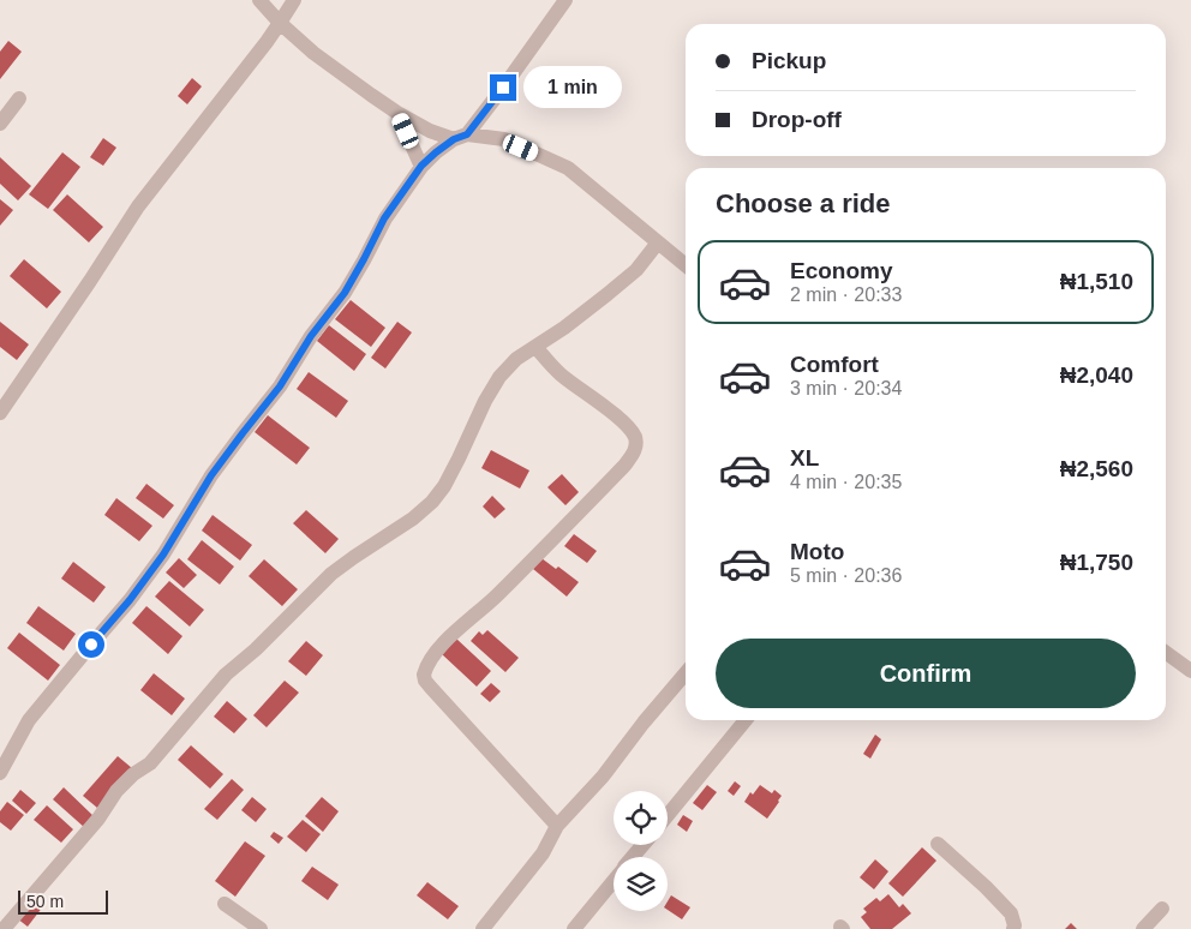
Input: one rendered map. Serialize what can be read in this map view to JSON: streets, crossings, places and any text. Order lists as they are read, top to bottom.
{
  "scale_bar": "50 m",
  "page": {
    "banner": ["Pickup", "Drop-off"],
    "bubble": "1 min",
    "heading": "Choose a ride",
    "list": [
      {
        "name": "Economy",
        "note": "2 min · 20:33",
        "value": "₦1,510"
      },
      {
        "name": "Comfort",
        "note": "3 min · 20:34",
        "value": "₦2,040"
      },
      {
        "name": "XL",
        "note": "4 min · 20:35",
        "value": "₦2,560"
      },
      {
        "name": "Moto",
        "note": "5 min · 20:36",
        "value": "₦1,750"
      }
    ],
    "buttons": "Confirm",
    "scale": "50 m"
  }
}
